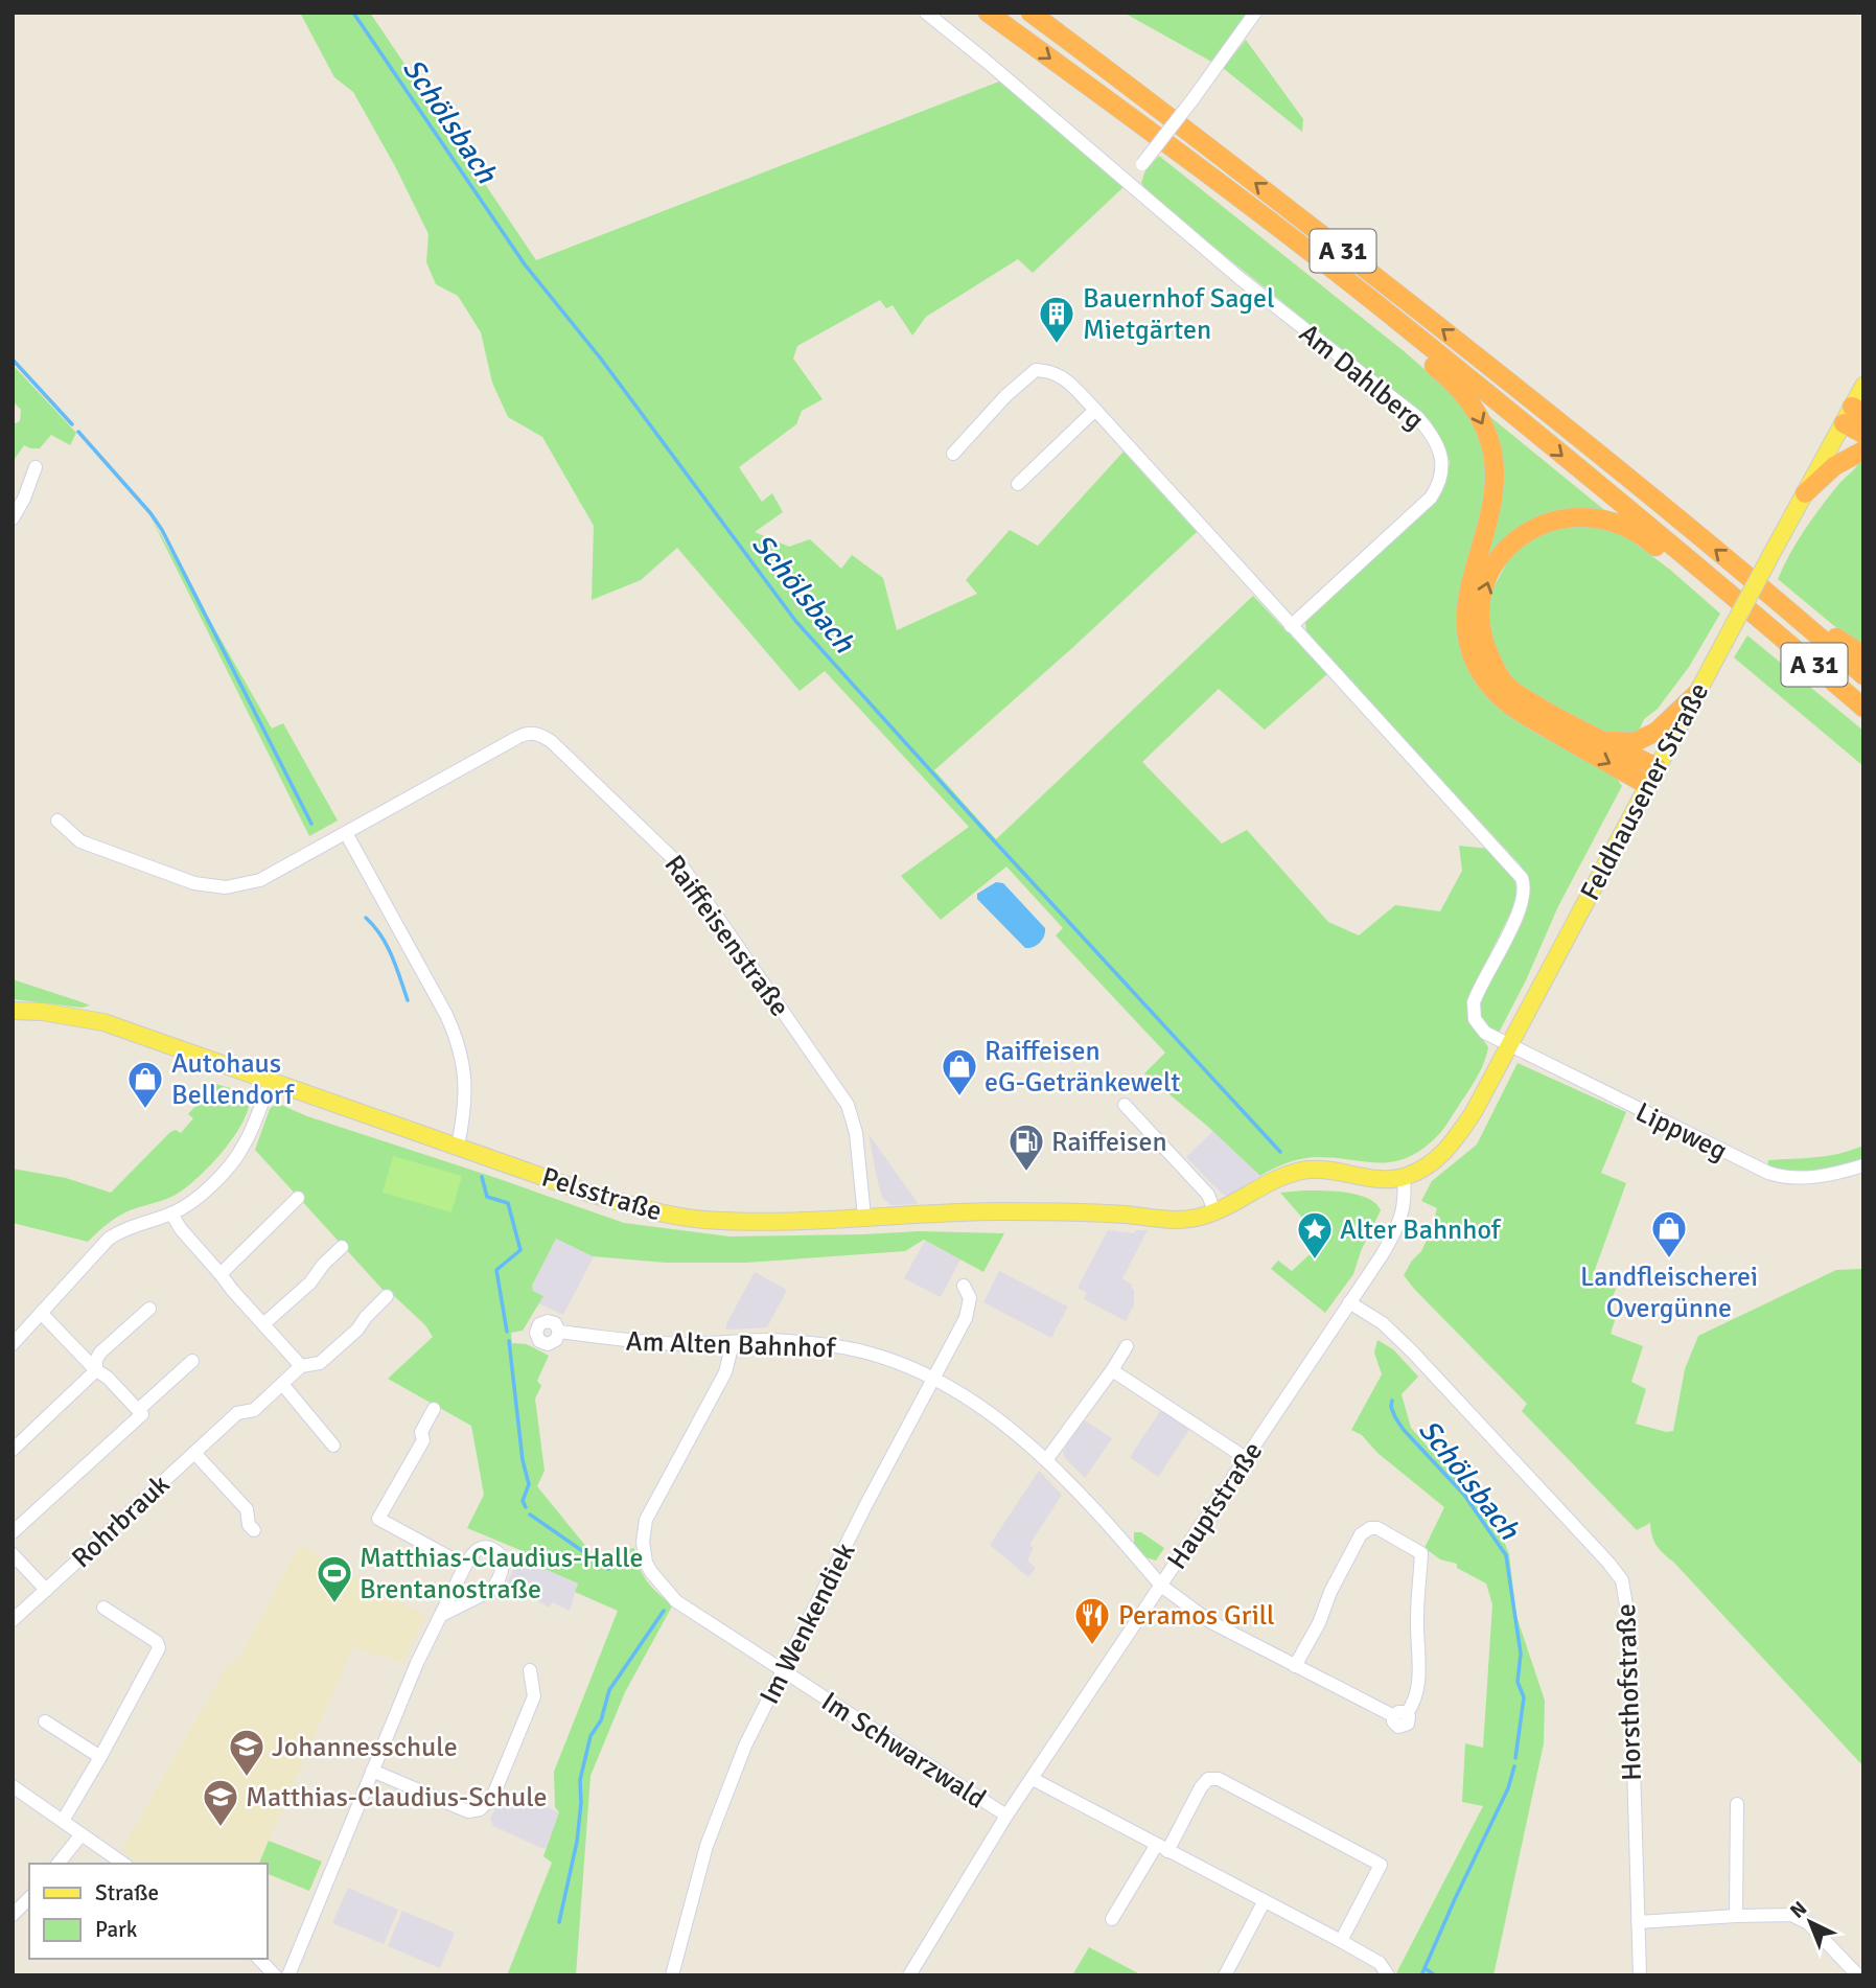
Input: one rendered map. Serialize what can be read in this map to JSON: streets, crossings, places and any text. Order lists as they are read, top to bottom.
{
  "streets": {
    "highway": ["A 31"],
    "main road": ["Feldhausener Straße", "Pelsstraße"],
    "street": [
      "Am Dahlberg",
      "Raiffeisenstraße",
      "Lippweg",
      "Am Alten Bahnhof",
      "Hauptstraße",
      "Rohrbrauk",
      "Im Wenkendiek",
      "Horsthofstraße",
      "Im Schwarzwald"
    ]
  },
  "crossings": [
    ["Feldhausener Straße", "Lippweg"],
    ["Feldhausener Straße", "Pelsstraße"],
    ["Feldhausener Straße", "Hauptstraße"],
    ["Raiffeisenstraße", "Pelsstraße"],
    ["Pelsstraße", "Hauptstraße"],
    ["Am Alten Bahnhof", "Hauptstraße"],
    ["Am Alten Bahnhof", "Im Wenkendiek"],
    ["Am Alten Bahnhof", "Im Schwarzwald"],
    ["Hauptstraße", "Horsthofstraße"],
    ["Hauptstraße", "Im Schwarzwald"],
    ["Im Wenkendiek", "Im Schwarzwald"]
  ],
  "water": ["Schölsbach"],
  "places": {
    "building": ["Bauernhof Sagel Mietgärten"],
    "shop": ["Raiffeisen eG-Getränkewelt", "Autohaus Bellendorf", "Landfleischerei Overgünne"],
    "fuel station": ["Raiffeisen"],
    "place": ["Alter Bahnhof"],
    "sports": ["Matthias-Claudius-Halle Brentanostraße"],
    "restaurant": ["Peramos Grill"],
    "school or university": ["Johannesschule", "Matthias-Claudius-Schule"]
  },
  "legend": ["Straße", "Park"],
  "north": "top left"
}
